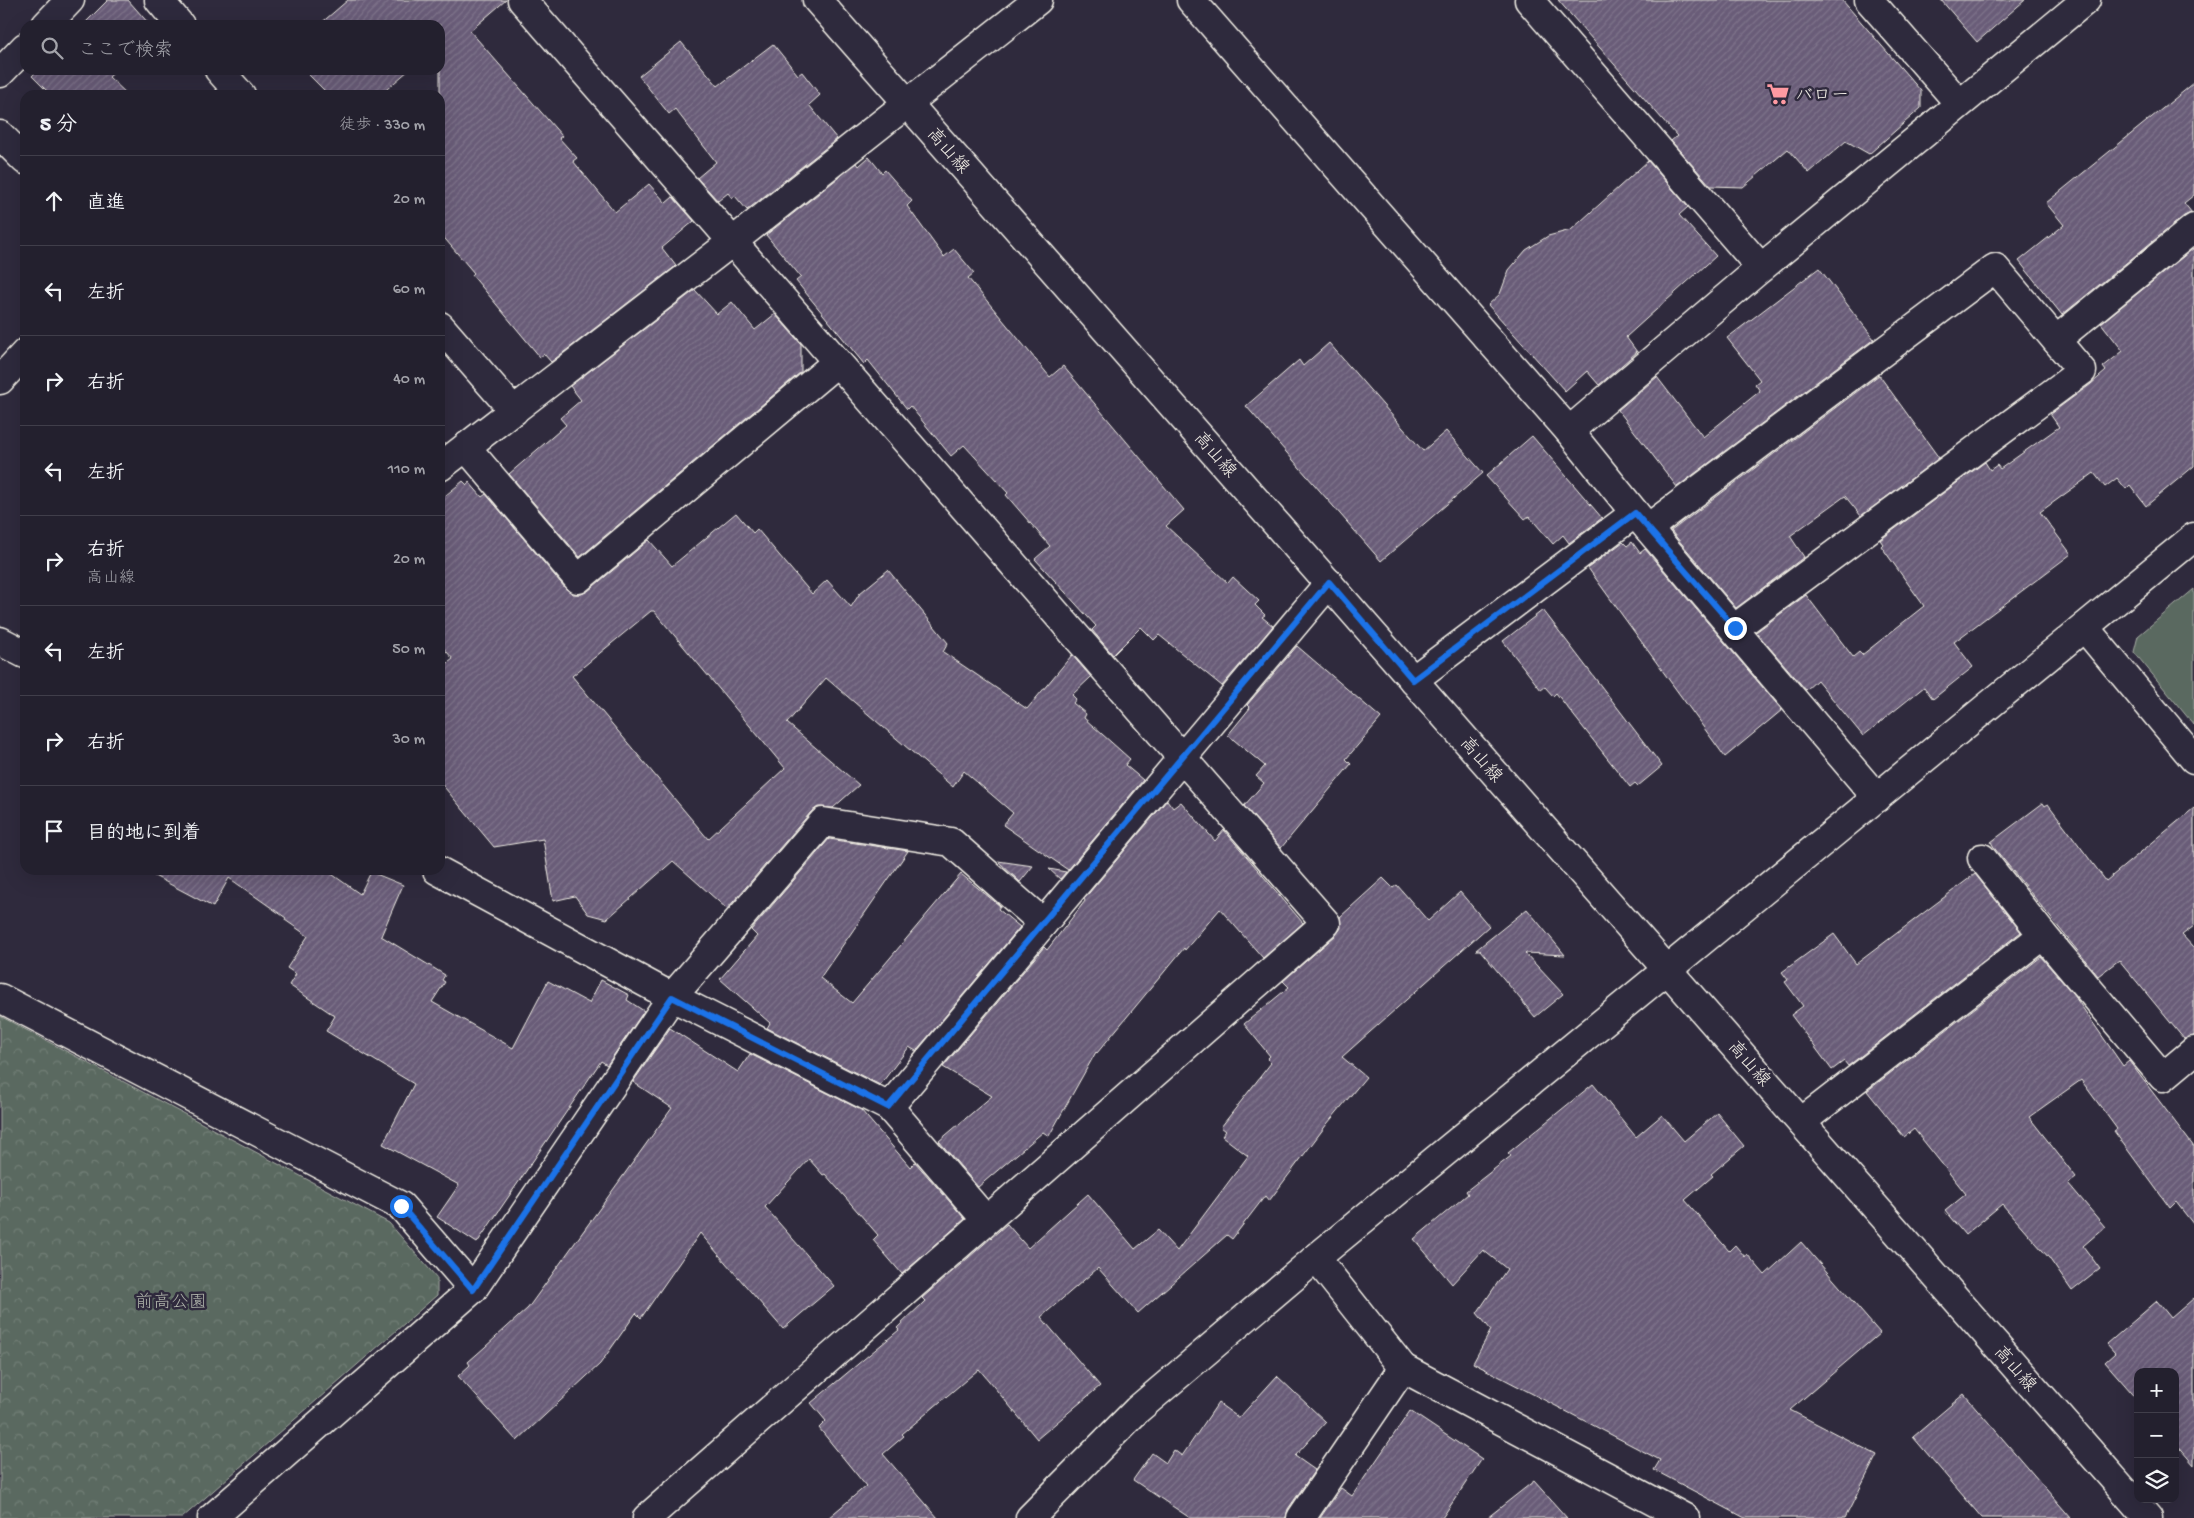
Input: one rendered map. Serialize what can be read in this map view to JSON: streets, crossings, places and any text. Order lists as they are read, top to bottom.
{
  "streets": {
    "street": ["高山線"]
  },
  "parks": ["前高公園"],
  "places": {
    "supermarket": ["バロー"]
  },
  "page": {
    "search": "ここで検索",
    "heading": ["5 分", "徒歩 · 330 m"],
    "list": [
      ["直進", "20 m"],
      ["左折", "60 m"],
      ["右折", "40 m"],
      ["左折", "110 m"],
      ["右折", "高山線", "20 m"],
      ["左折", "50 m"],
      ["右折", "30 m"],
      "目的地に到着"
    ],
    "map_buttons": ["+", "−"]
  }
}
